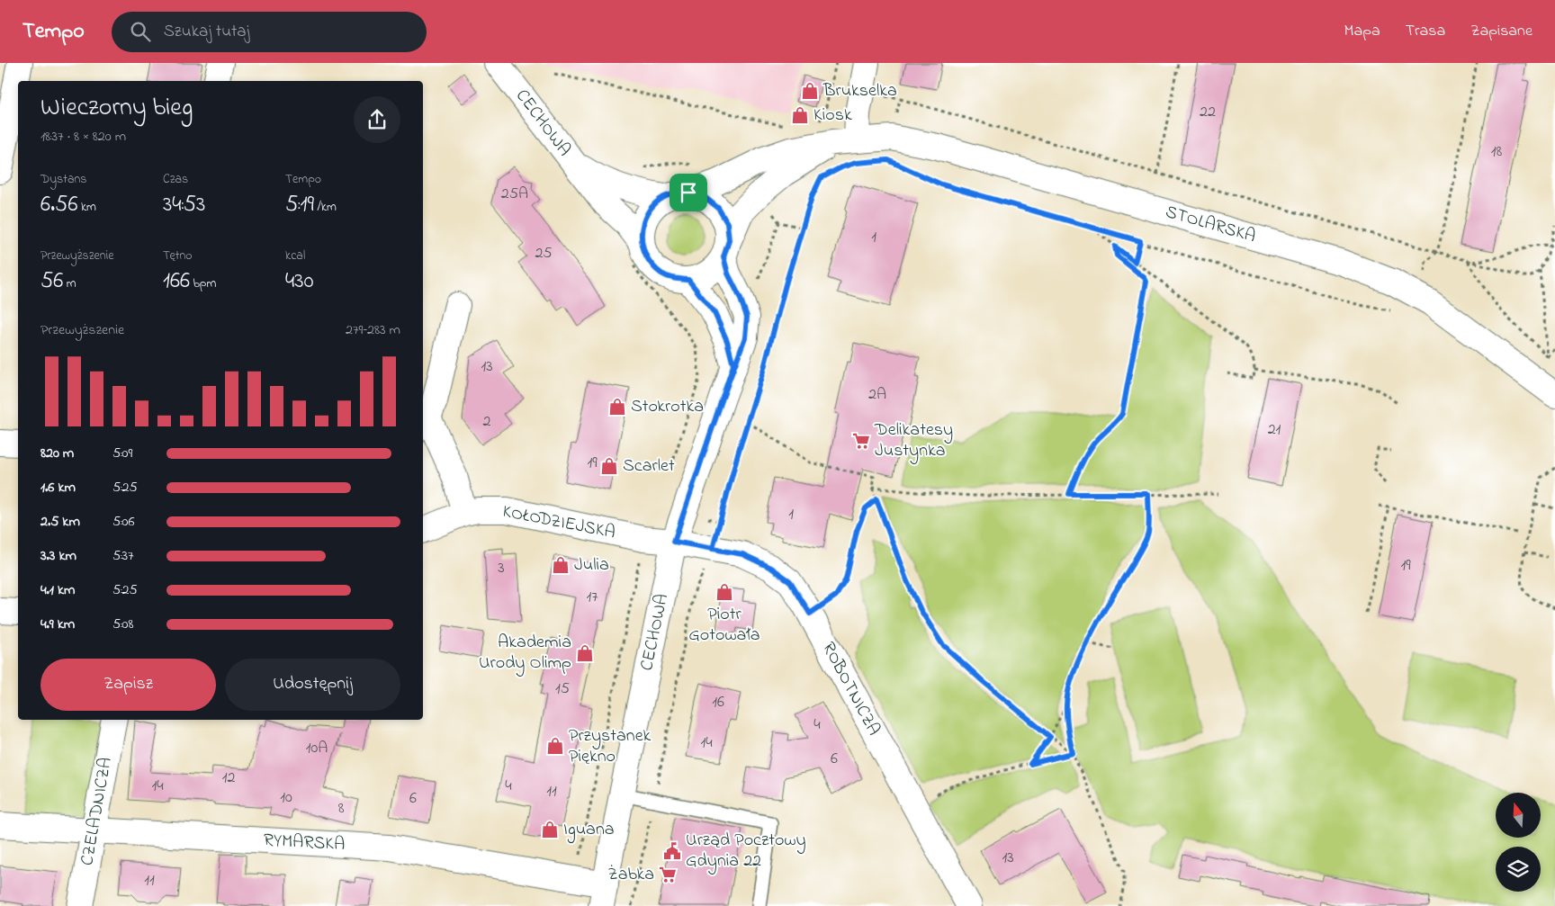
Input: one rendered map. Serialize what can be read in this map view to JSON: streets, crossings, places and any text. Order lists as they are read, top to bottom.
{
  "streets": {
    "street": [
      "CECHOWA",
      "STOLARSKA",
      "KOŁODZIEJSKA",
      "ROBOTNICZA",
      "CZELADNICZA",
      "RYMARSKA"
    ]
  },
  "crossings": [
    ["CECHOWA", "STOLARSKA"],
    ["CECHOWA", "KOŁODZIEJSKA"],
    ["CECHOWA", "ROBOTNICZA"],
    ["CECHOWA", "RYMARSKA"],
    ["KOŁODZIEJSKA", "ROBOTNICZA"],
    ["CZELADNICZA", "RYMARSKA"]
  ],
  "places": {
    "shop": [
      "Brukselka",
      "Kiosk",
      "Stokrotka",
      "Scarlet",
      "Julia",
      "Piotr Gotowała",
      "Akademia Urody Olimp",
      "Przystanek Piękno",
      "Iguana"
    ],
    "supermarket": ["Delikatesy Justynka", "Żabka"],
    "public building": ["Urząd Pocztowy Gdynia 22"]
  },
  "house_numbers": [
    "22",
    "18",
    "25A",
    "1",
    "25",
    "13",
    "2A",
    "2",
    "21",
    "19",
    "1",
    "19",
    "3",
    "17",
    "15",
    "16",
    "4",
    "14",
    "10A",
    "6",
    "12",
    "14",
    "4",
    "11",
    "10",
    "6",
    "8",
    "13",
    "11"
  ],
  "north": "top",
  "page": {
    "header": "Tempo",
    "search": "Szukaj tutaj",
    "nav": ["Mapa", "Trasa", "Zapisane"],
    "heading": ["Wieczorny bieg", "18:37 · 8 × 820 m"],
    "stats": [
      ["Dystans", "6.56 km"],
      ["Czas", "34:53"],
      ["Tempo", "5:19 /km"],
      ["Przewyższenie", "56 m"],
      ["Tętno", "166 bpm"],
      ["kcal", "430"]
    ],
    "chart": ["Przewyższenie", "279–283 m"],
    "list": [
      {
        "name": "820 m",
        "note": "5:09"
      },
      {
        "name": "1.6 km",
        "note": "5:25"
      },
      {
        "name": "2.5 km",
        "note": "5:06"
      },
      {
        "name": "3.3 km",
        "note": "5:37"
      },
      {
        "name": "4.1 km",
        "note": "5:25"
      },
      {
        "name": "4.9 km",
        "note": "5:08"
      }
    ],
    "buttons": ["Zapisz", "Udostępnij"]
  }
}
